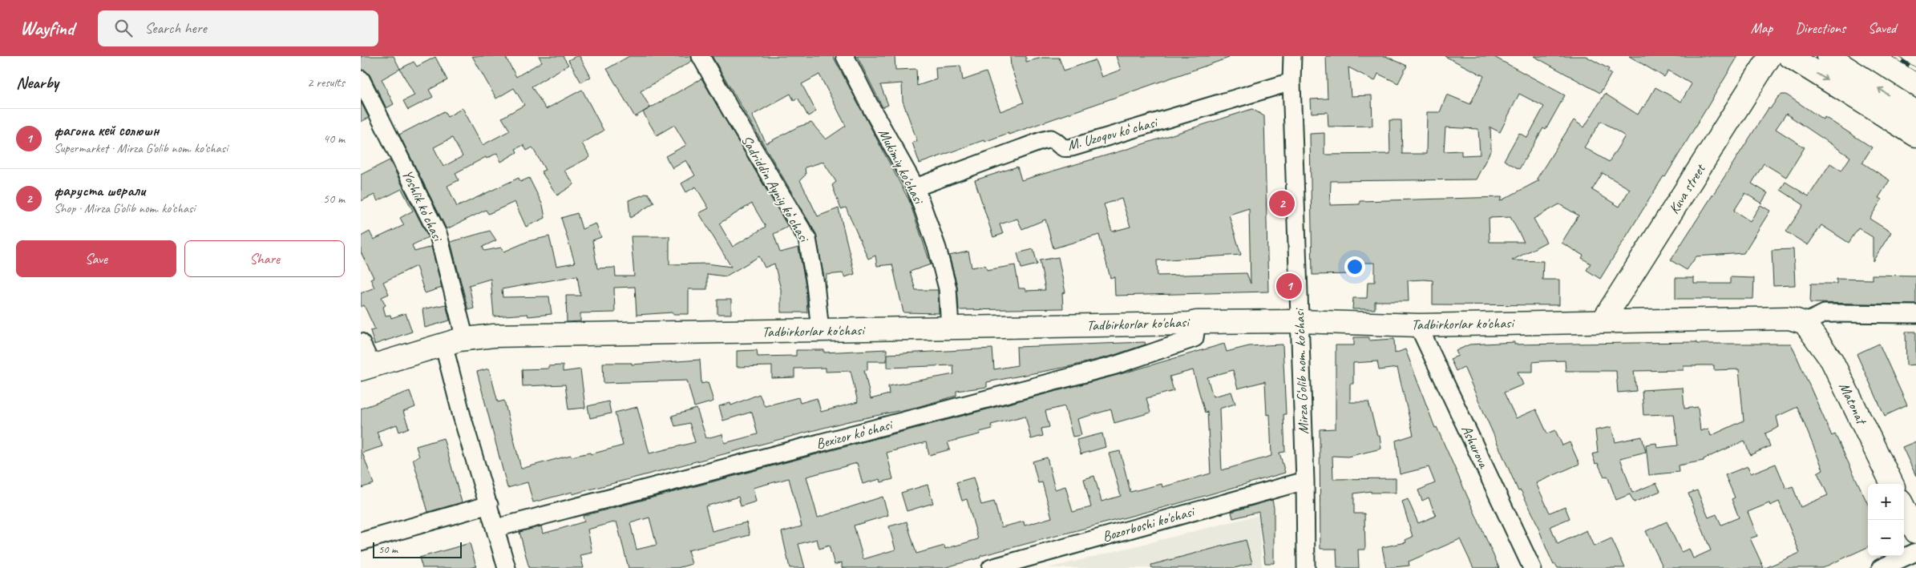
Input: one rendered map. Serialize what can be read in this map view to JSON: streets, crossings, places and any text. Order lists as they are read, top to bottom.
{
  "streets": {
    "main road": ["Kuva street", "Tadbirkorlar ko'chasi", "Matonat"],
    "street": [
      "M. Uzoqov koʻchasi",
      "Mukimiy ko'chasi",
      "Sadriddin Ayniy koʻchasi",
      "Yoshlik koʻchasi",
      "Mirza G‘olib nom. ko‘chasi",
      "Bexizor koʻchasi",
      "Ashurova",
      "Bozorboshi ko'chasi"
    ]
  },
  "crossings": [
    ["M. Uzoqov koʻchasi", "Mukimiy ko'chasi"],
    ["M. Uzoqov koʻchasi", "Mirza G‘olib nom. ko‘chasi"],
    ["Mukimiy ko'chasi", "Tadbirkorlar ko'chasi"],
    ["Sadriddin Ayniy koʻchasi", "Tadbirkorlar ko'chasi"],
    ["Kuva street", "Tadbirkorlar ko'chasi"],
    ["Yoshlik koʻchasi", "Tadbirkorlar ko'chasi"],
    ["Tadbirkorlar ko'chasi", "Mirza G‘olib nom. ko‘chasi"],
    ["Tadbirkorlar ko'chasi", "Matonat"],
    ["Tadbirkorlar ko'chasi", "Bexizor koʻchasi"],
    ["Tadbirkorlar ko'chasi", "Ashurova"],
    ["Mirza G‘olib nom. ko‘chasi", "Bozorboshi ko'chasi"]
  ],
  "scale_bar": "50 m",
  "page": {
    "header": "Wayfind",
    "search": "Search here",
    "nav": ["Map", "Directions", "Saved"],
    "heading": ["Nearby", "2 results"],
    "list": [
      {
        "mark": "1",
        "name": "фагона кей солюшн",
        "note": "Supermarket · Mirza G‘olib nom. ko‘chasi",
        "value": "40 m"
      },
      {
        "mark": "2",
        "name": "фаруста шерали",
        "note": "Shop · Mirza G‘olib nom. ko‘chasi",
        "value": "50 m"
      }
    ],
    "pins": ["2", "1"],
    "buttons": ["Save", "Share"],
    "map_buttons": ["+", "−"],
    "scale": "50 m"
  }
}
